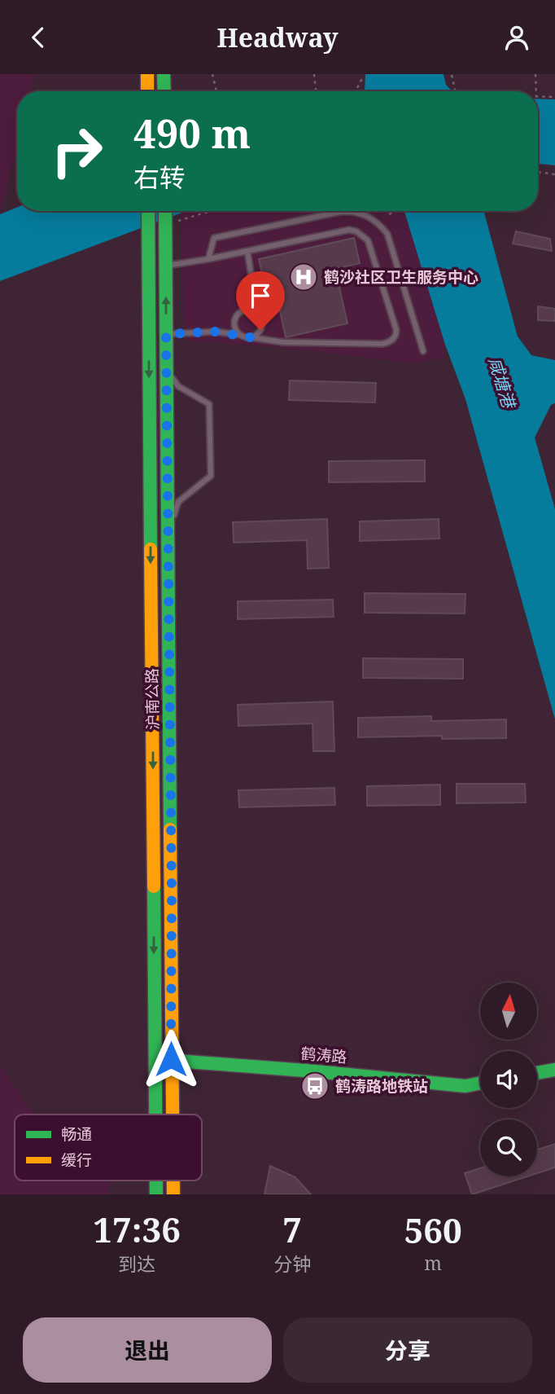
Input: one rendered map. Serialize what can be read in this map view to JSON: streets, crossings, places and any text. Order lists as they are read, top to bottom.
{
  "streets": {
    "main road": ["沪南公路", "鹤涛路"]
  },
  "crossings": [
    ["沪南公路", "鹤涛路"]
  ],
  "water": ["咸塘港"],
  "places": {
    "hospital": ["鹤沙社区卫生服务中心"],
    "bus stop": ["鹤涛路地铁站"]
  },
  "legend": ["畅通", "缓行"],
  "north": "top",
  "page": {
    "header": "Headway",
    "turn": ["490 m", "右转"],
    "eta": [
      "17:36",
      "到达",
      "7",
      "分钟",
      "560",
      "m"
    ],
    "buttons": ["退出", "分享"]
  }
}
